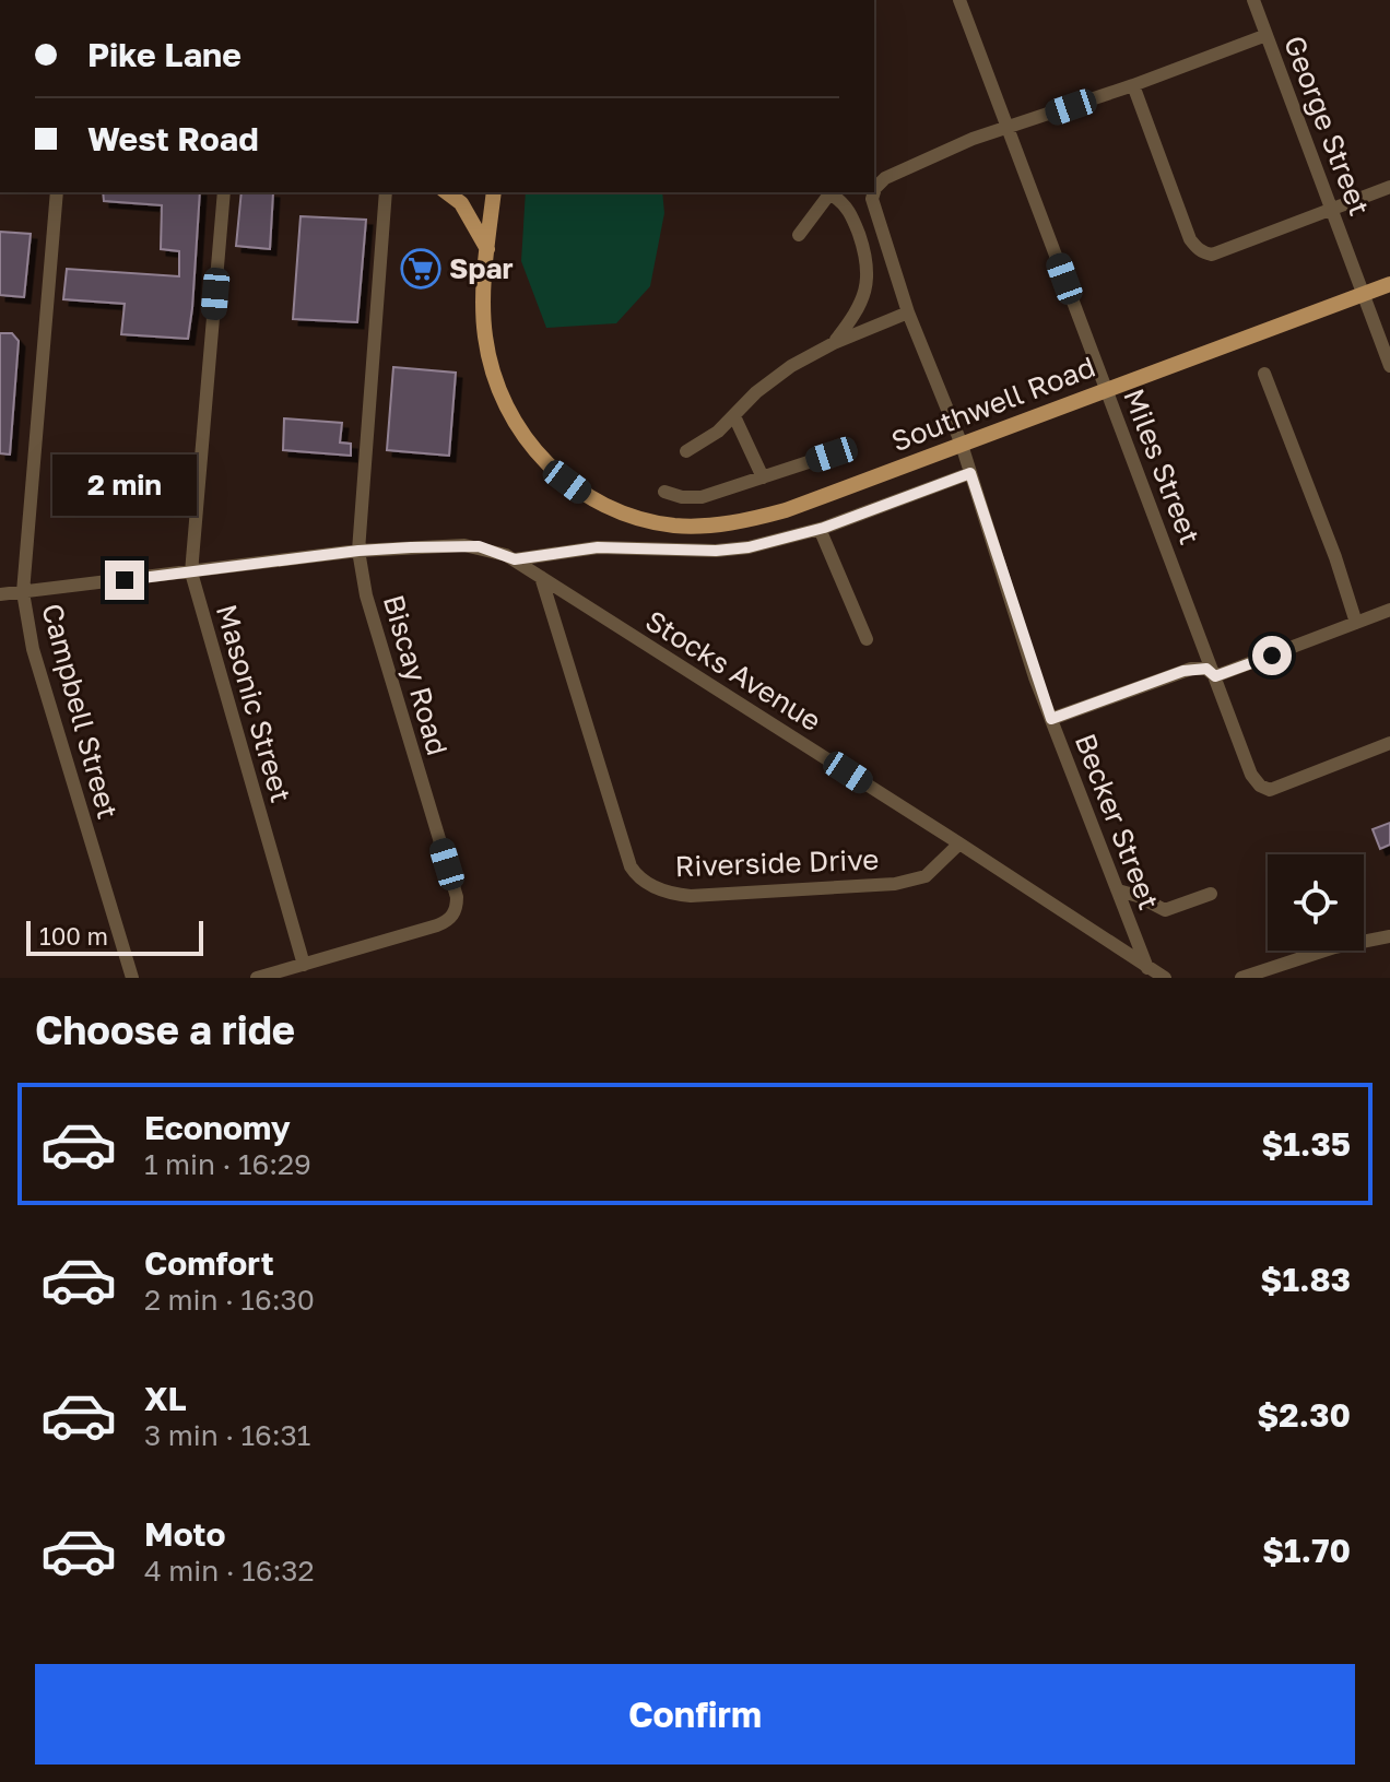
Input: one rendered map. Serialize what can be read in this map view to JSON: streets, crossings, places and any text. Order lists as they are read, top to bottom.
{
  "streets": {
    "main road": ["Southwell Road"],
    "street": [
      "George Street",
      "Miles Street",
      "Stocks Avenue",
      "Biscay Road",
      "Masonic Street",
      "Campbell Street",
      "Becker Street",
      "Riverside Drive"
    ]
  },
  "crossings": [
    ["George Street", "Southwell Road"],
    ["Southwell Road", "Miles Street"],
    ["Southwell Road", "Stocks Avenue"],
    ["Southwell Road", "Becker Street"],
    ["Miles Street", "Becker Street"],
    ["Stocks Avenue", "Biscay Road"],
    ["Stocks Avenue", "Masonic Street"],
    ["Stocks Avenue", "Campbell Street"],
    ["Stocks Avenue", "Becker Street"],
    ["Stocks Avenue", "Riverside Drive"],
    ["Biscay Road", "Masonic Street"]
  ],
  "places": {
    "supermarket": ["Spar"]
  },
  "scale_bar": "100 m",
  "page": {
    "banner": ["Pike Lane", "West Road"],
    "bubble": "2 min",
    "scale": "100 m",
    "heading": "Choose a ride",
    "list": [
      {
        "name": "Economy",
        "note": "1 min · 16:29",
        "value": "$1.35"
      },
      {
        "name": "Comfort",
        "note": "2 min · 16:30",
        "value": "$1.83"
      },
      {
        "name": "XL",
        "note": "3 min · 16:31",
        "value": "$2.30"
      },
      {
        "name": "Moto",
        "note": "4 min · 16:32",
        "value": "$1.70"
      }
    ],
    "buttons": "Confirm"
  }
}
